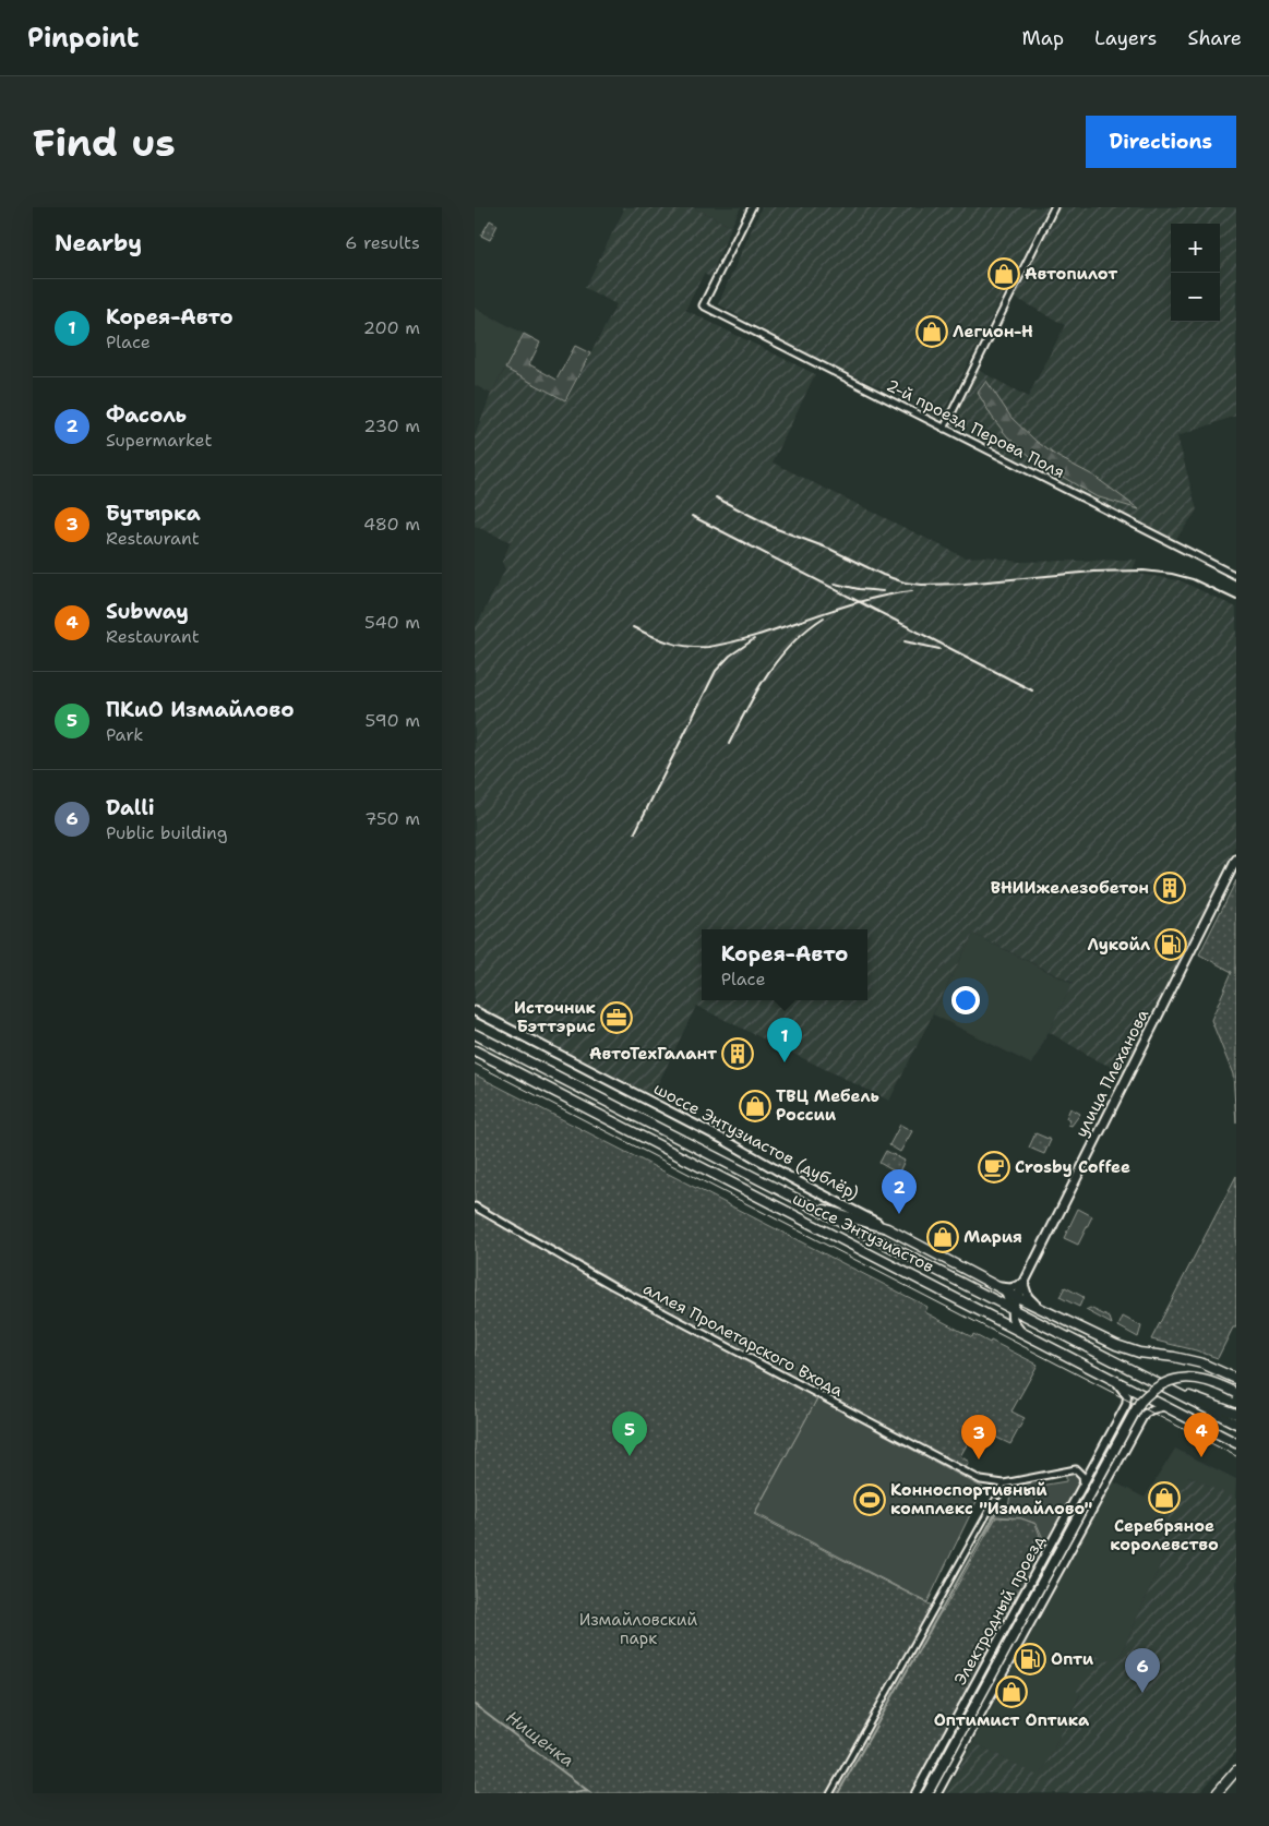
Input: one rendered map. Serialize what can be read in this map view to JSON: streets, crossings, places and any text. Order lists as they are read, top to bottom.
{
  "streets": {
    "main road": ["улица Плеханова", "шоссе Энтузиастов (дублёр)", "шоссе Энтузиастов"],
    "street": ["2-й проезд Перова Поля", "аллея Пролетарского Входа", "Электродный проезд"]
  },
  "crossings": [
    ["улица Плеханова", "шоссе Энтузиастов (дублёр)"],
    ["улица Плеханова", "шоссе Энтузиастов"],
    ["шоссе Энтузиастов", "Электродный проезд"],
    ["аллея Пролетарского Входа", "Электродный проезд"]
  ],
  "water": ["Нищенка"],
  "parks": ["Измайловский парк"],
  "places": {
    "shop": [
      "Автопилот",
      "Легион-Н",
      "ТВЦ Мебель России",
      "Мария",
      "Серебряное королевство",
      "Оптимист Оптика"
    ],
    "building": ["ВНИИжелезобетон", "АвтоТехГалант"],
    "fuel station": ["Лукойл", "Опти"],
    "office": ["Источник Бэттэрис"],
    "cafe": ["Crosby Coffee"],
    "sports": ["Конноспортивный комплекс \"Измайлово\""]
  },
  "page": {
    "header": "Pinpoint",
    "nav": ["Map", "Layers", "Share"],
    "buttons": "Directions",
    "title": "Find us",
    "heading": ["Nearby", "6 results"],
    "map_buttons": ["+", "−"],
    "list": [
      {
        "mark": "1",
        "name": "Корея-Авто",
        "note": "Place",
        "value": "200 m"
      },
      {
        "mark": "2",
        "name": "Фасоль",
        "note": "Supermarket",
        "value": "230 m"
      },
      {
        "mark": "3",
        "name": "Бутырка",
        "note": "Restaurant",
        "value": "480 m"
      },
      {
        "mark": "4",
        "name": "Subway",
        "note": "Restaurant",
        "value": "540 m"
      },
      {
        "mark": "5",
        "name": "ПКиО Измайлово",
        "note": "Park",
        "value": "590 m"
      },
      {
        "mark": "6",
        "name": "Dalli",
        "note": "Public building",
        "value": "750 m"
      }
    ],
    "popup": ["Корея-Авто", "Place"],
    "pins": [
      "1",
      "2",
      "5",
      "4",
      "3",
      "6"
    ]
  }
}
